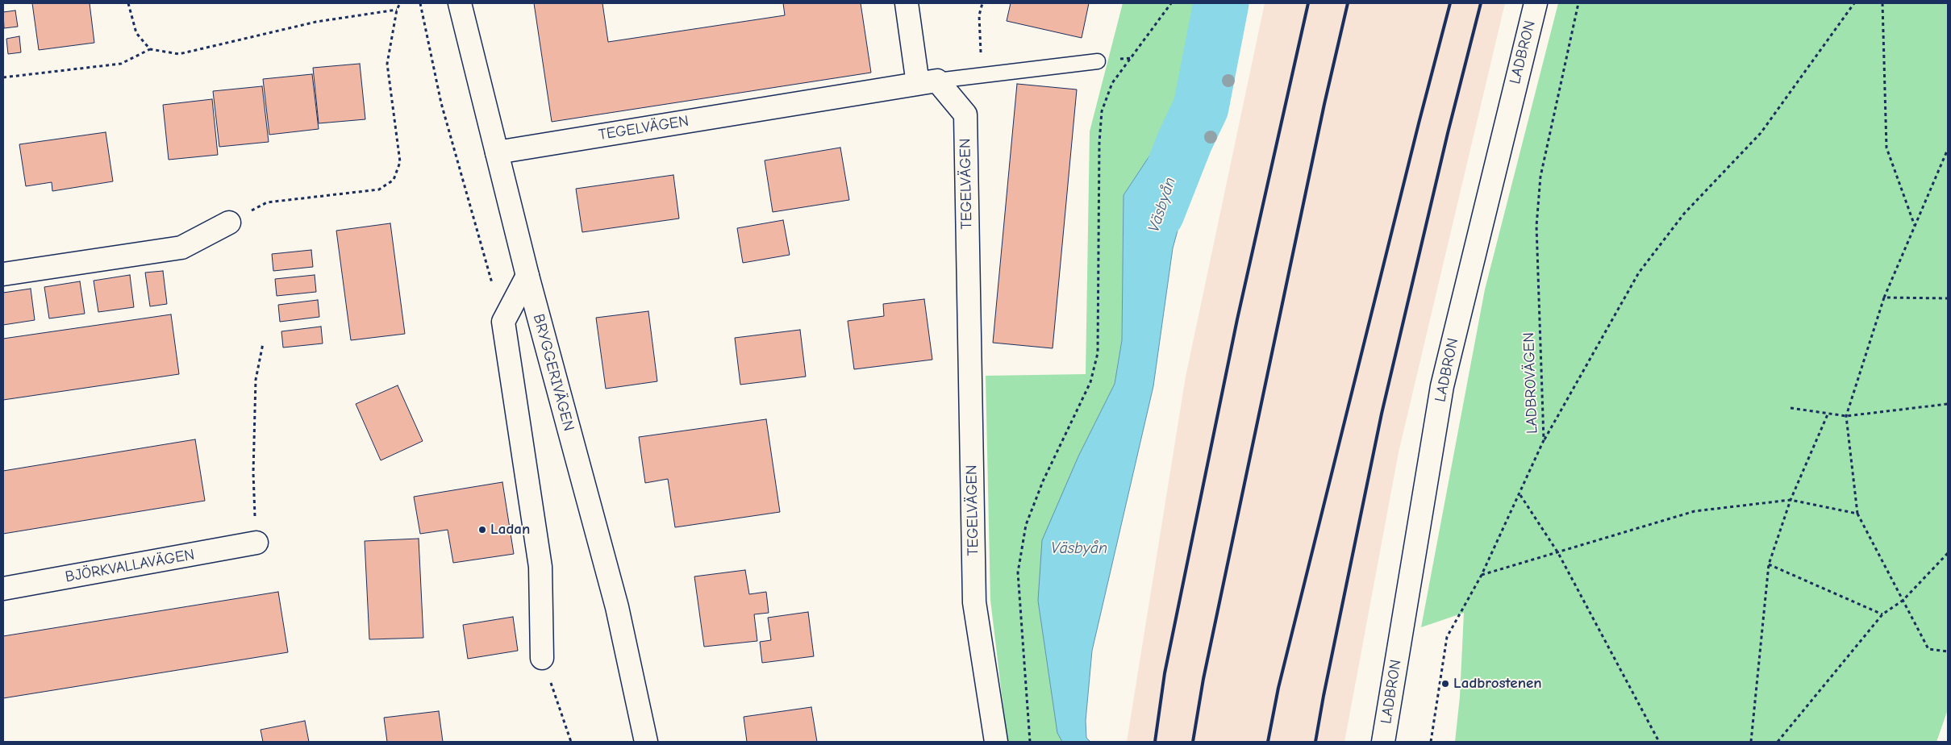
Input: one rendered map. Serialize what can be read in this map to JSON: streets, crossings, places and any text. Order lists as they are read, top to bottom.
{
  "streets": {
    "street": [
      "LADBRON",
      "TEGELVÄGEN",
      "BRYGGERIVÄGEN",
      "BJÖRKVALLAVÄGEN"
    ],
    "path": ["LADBROVÄGEN"]
  },
  "crossings": [
    ["TEGELVÄGEN", "BRYGGERIVÄGEN"]
  ],
  "water": ["Väsbyån"],
  "places": ["Ladan", "Ladbrostenen"]
}
